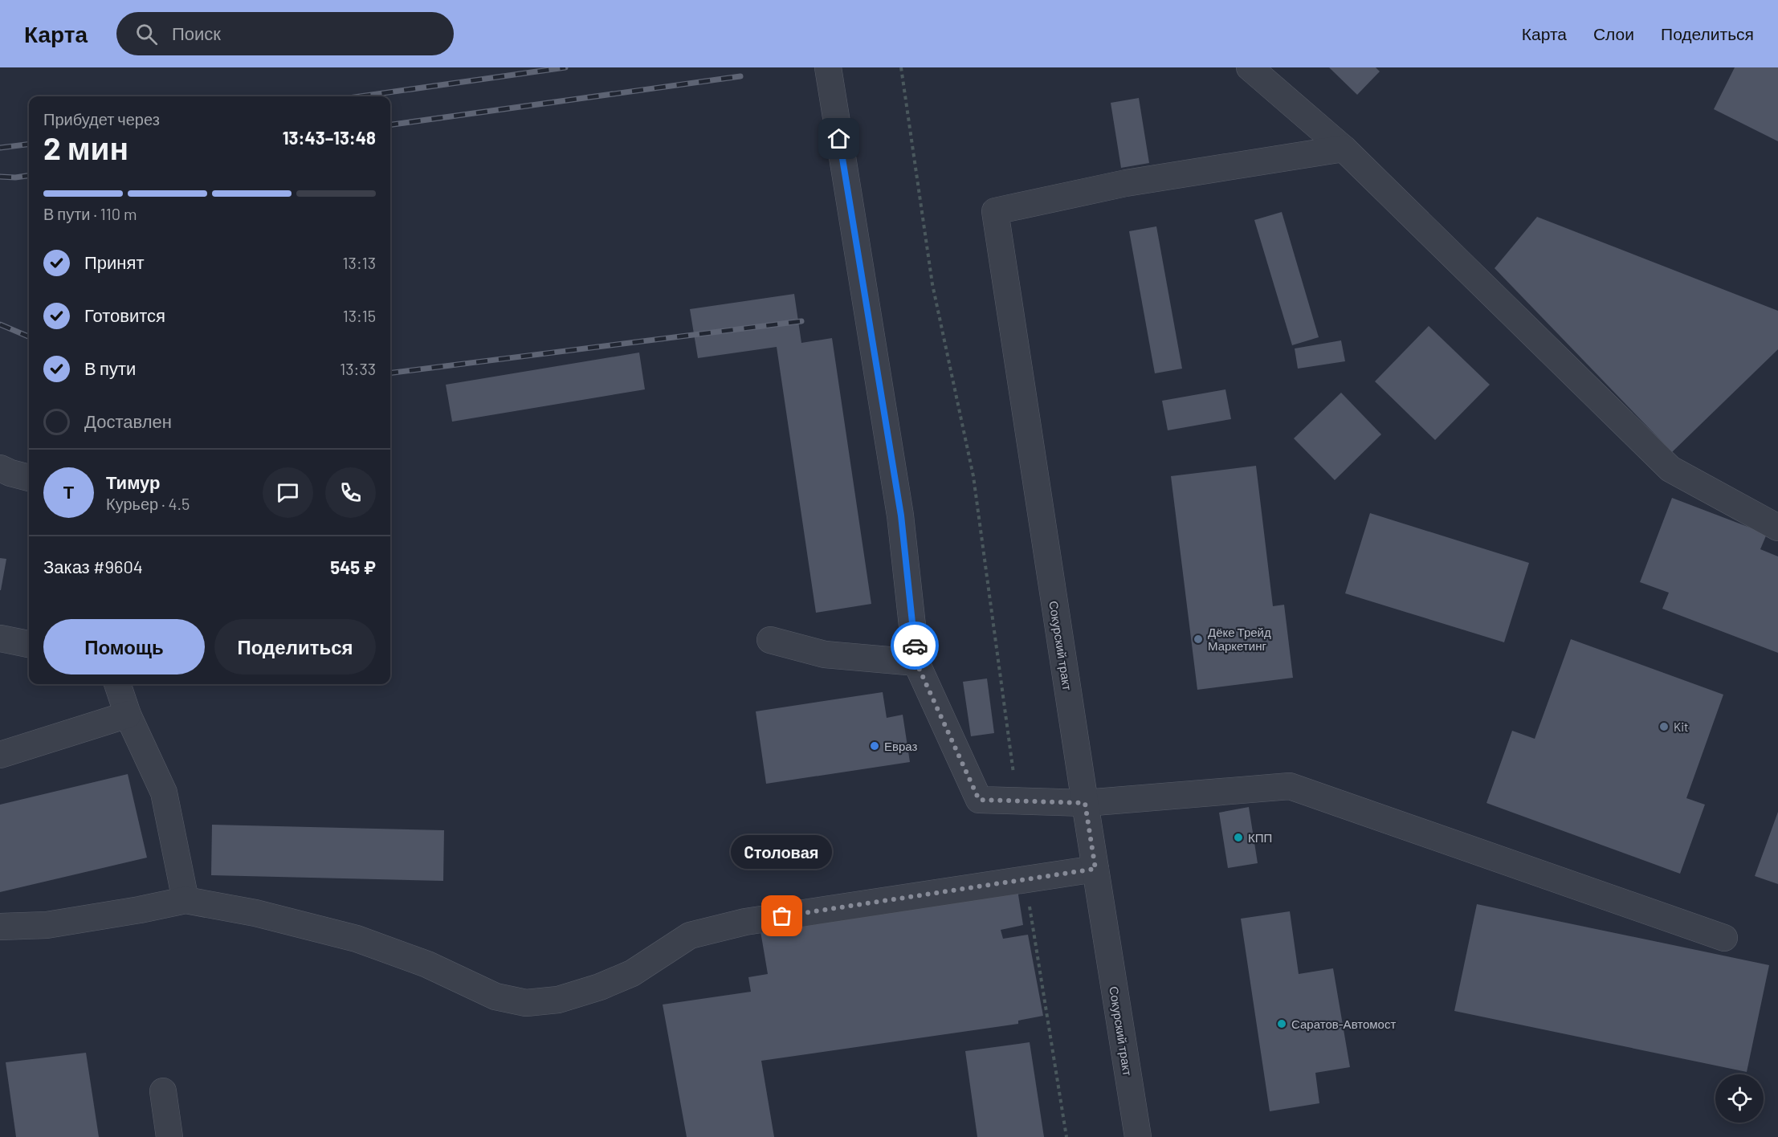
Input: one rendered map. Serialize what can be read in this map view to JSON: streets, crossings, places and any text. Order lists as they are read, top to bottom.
{
  "streets": {
    "street": ["Сокурский тракт"]
  },
  "places": [
    "Дёке Трейд Маркетинг",
    "Kit",
    "Евраз",
    "КПП",
    "Cтоловая",
    "Саратов-Автомост"
  ],
  "page": {
    "header": "Карта",
    "search": "Поиск",
    "nav": ["Карта", "Слои", "Поделиться"],
    "heading": ["2 мин", "Прибудет через", "13:43–13:48"],
    "panel": [
      "Тимур",
      "Курьер · 4.5",
      "Заказ #9604",
      "545 ₽"
    ],
    "bar": "В пути · 110 m",
    "list": [
      ["Принят", "13:13"],
      ["Готовится", "13:15"],
      ["В пути", "13:33"],
      "Доставлен"
    ],
    "round": "Т",
    "buttons": ["Помощь", "Поделиться"],
    "bubble": "Cтоловая"
  }
}
